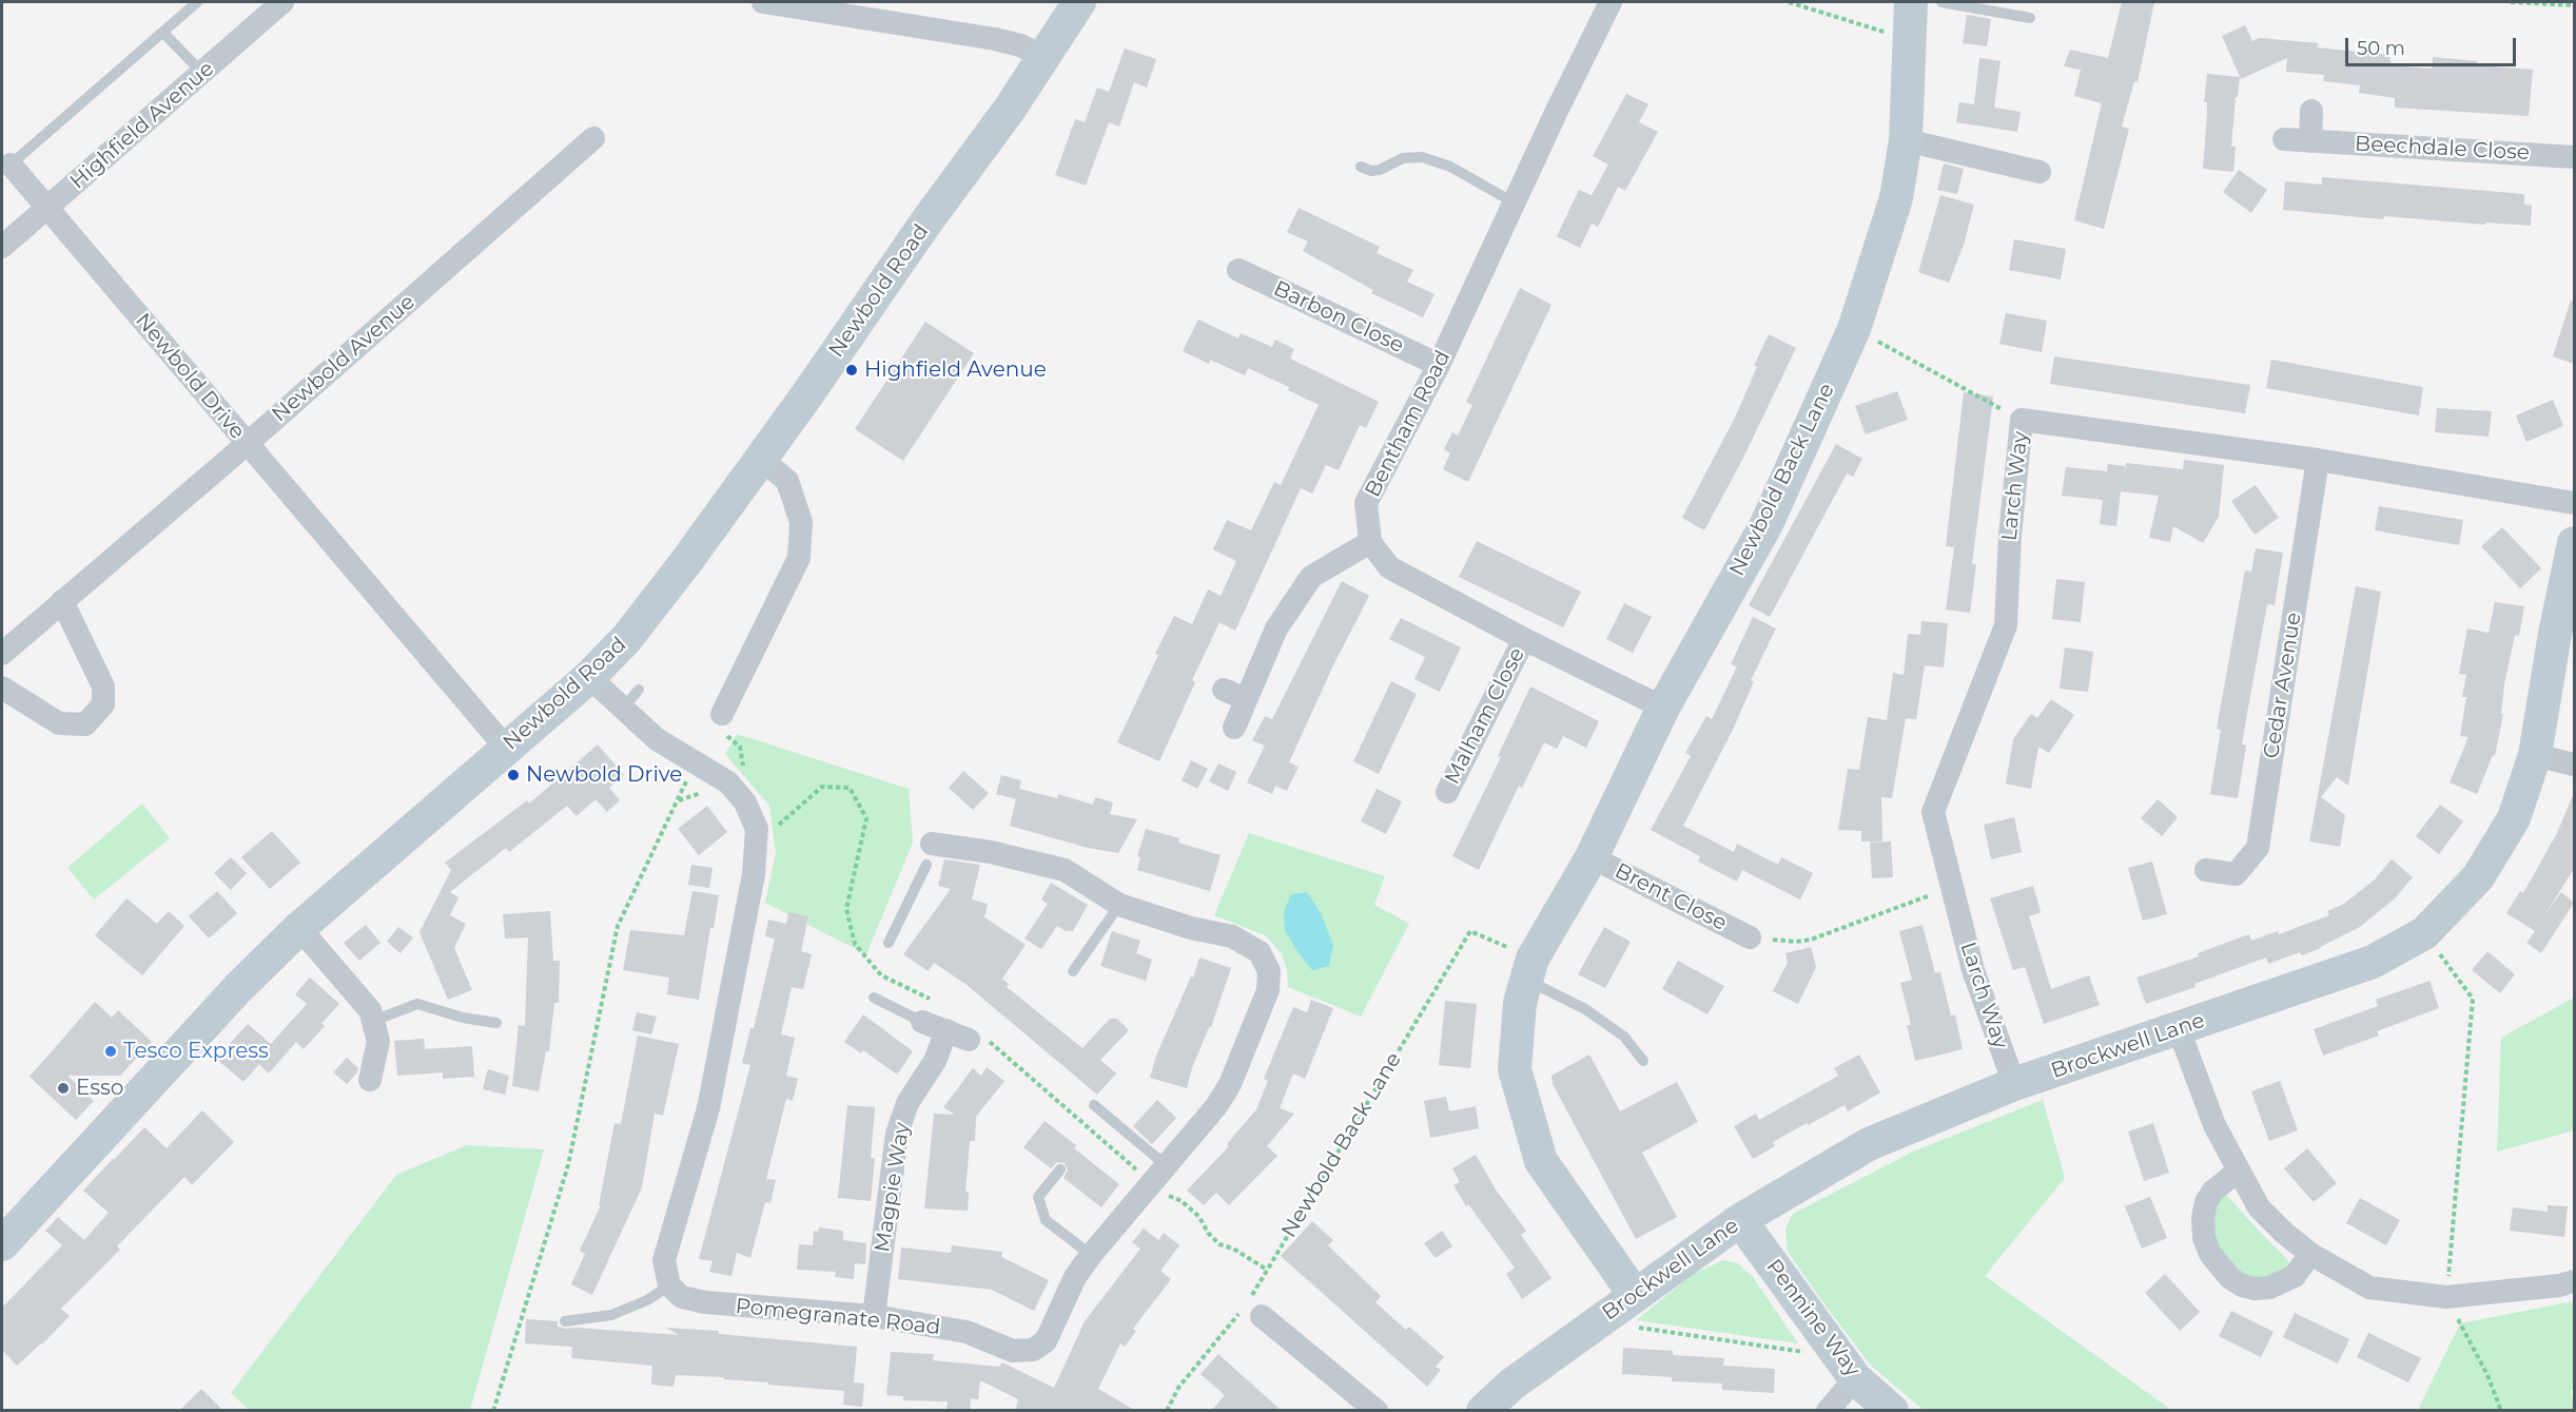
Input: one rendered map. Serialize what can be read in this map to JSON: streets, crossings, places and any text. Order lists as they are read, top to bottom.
{
  "streets": {
    "street": [
      "Highfield Avenue",
      "Beechdale Close",
      "Newbold Road",
      "Barbon Close",
      "Newbold Avenue",
      "Newbold Drive",
      "Bentham Road",
      "Newbold Back Lane",
      "Larch Way",
      "Cedar Avenue",
      "Malham Close",
      "Brent Close",
      "Brockwell Lane",
      "Magpie Way",
      "Pomegranate Road",
      "Pennine Way"
    ]
  },
  "crossings": [
    ["Highfield Avenue", "Newbold Drive"],
    ["Newbold Road", "Newbold Drive"],
    ["Barbon Close", "Bentham Road"],
    ["Newbold Avenue", "Newbold Drive"],
    ["Newbold Back Lane", "Brent Close"],
    ["Newbold Back Lane", "Brockwell Lane"],
    ["Larch Way", "Cedar Avenue"],
    ["Larch Way", "Brockwell Lane"],
    ["Brockwell Lane", "Pennine Way"],
    ["Magpie Way", "Pomegranate Road"]
  ],
  "places": [
    "Highfield Avenue",
    "Newbold Drive",
    "Tesco Express",
    "Esso"
  ],
  "scale_bar": "50 m"
}
